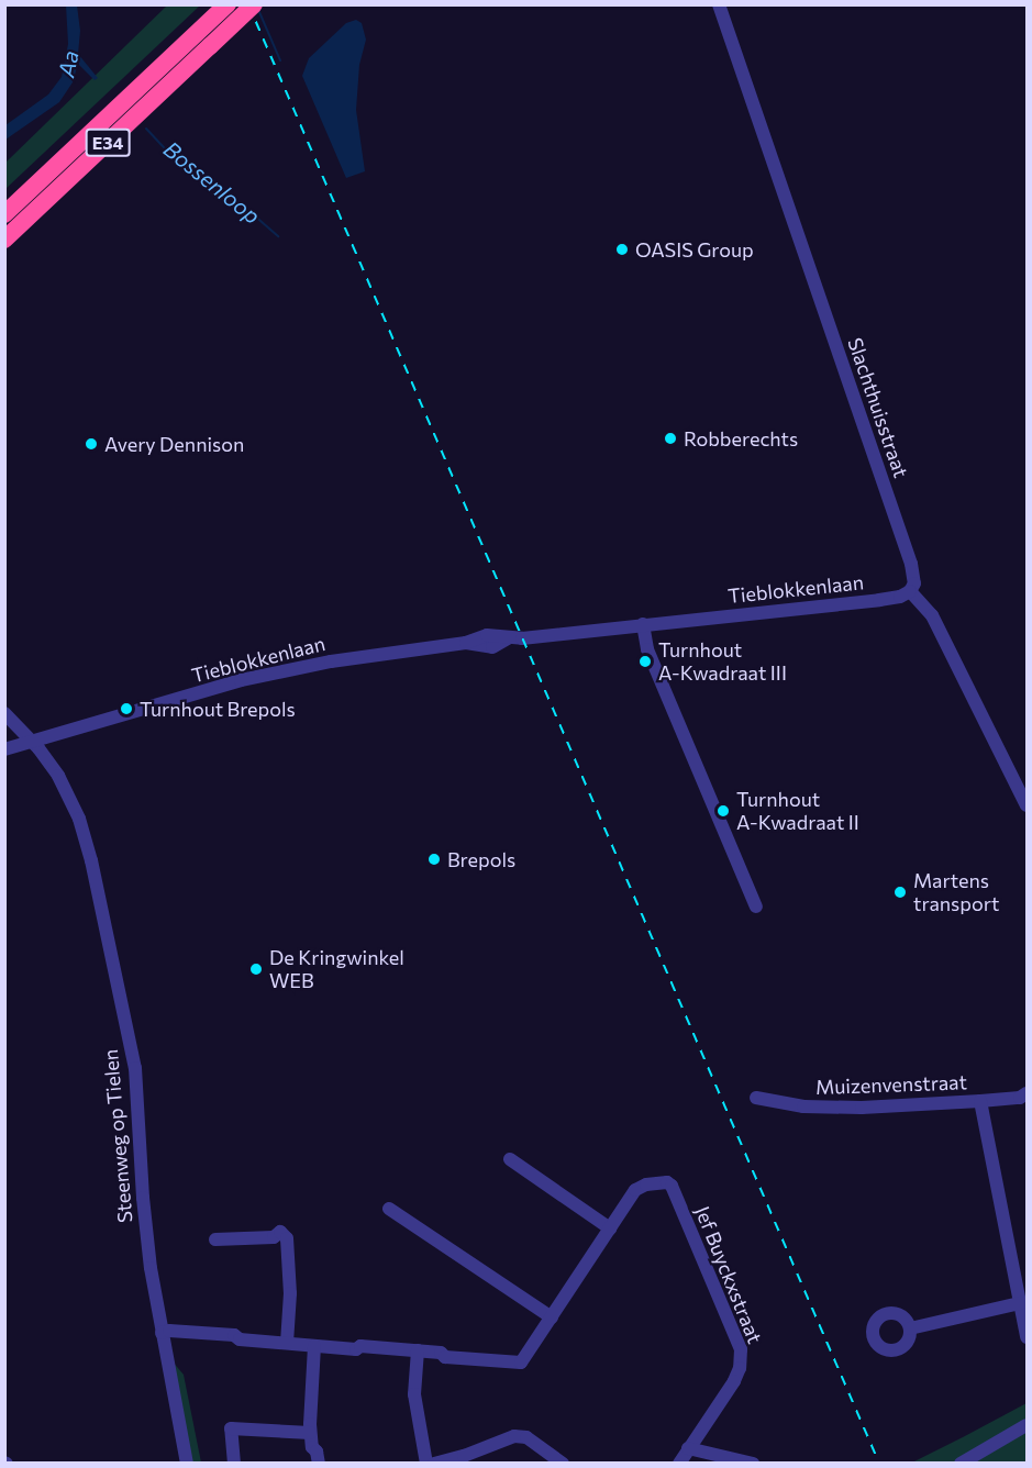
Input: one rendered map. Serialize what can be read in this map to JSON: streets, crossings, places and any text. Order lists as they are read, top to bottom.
{
  "streets": {
    "highway": ["E34"],
    "street": [
      "Slachthuisstraat",
      "Tieblokkenlaan",
      "Muizenvenstraat",
      "Steenweg op Tielen",
      "Jef Buyckxstraat"
    ]
  },
  "crossings": [
    ["Slachthuisstraat", "Tieblokkenlaan"],
    ["Tieblokkenlaan", "Steenweg op Tielen"],
    ["Steenweg op Tielen", "Jef Buyckxstraat"]
  ],
  "water": ["Aa", "Bossenloop"],
  "places": [
    "OASIS Group",
    "Robberechts",
    "Avery Dennison",
    "Turnhout A-Kwadraat III",
    "Turnhout Brepols",
    "Turnhout A-Kwadraat II",
    "Brepols",
    "Martens transport",
    "De Kringwinkel WEB"
  ]
}
